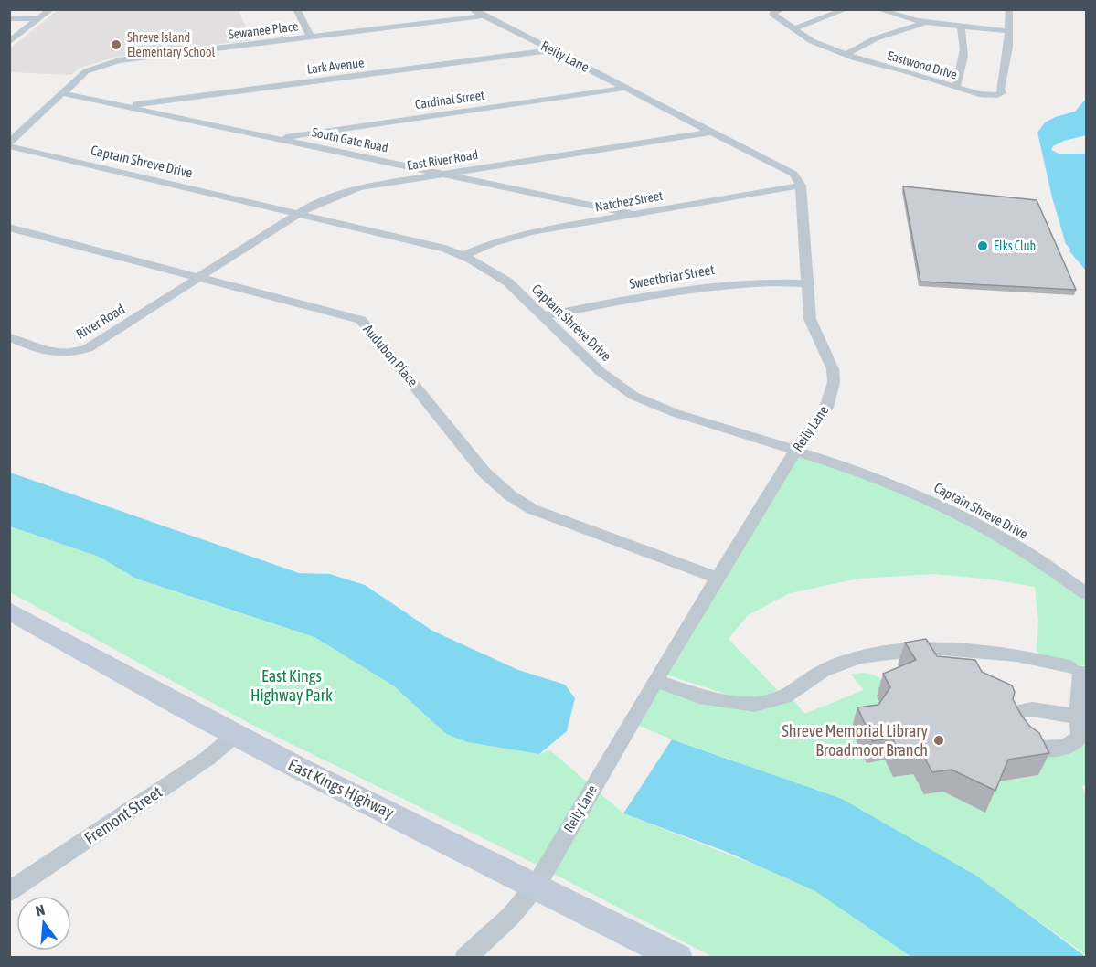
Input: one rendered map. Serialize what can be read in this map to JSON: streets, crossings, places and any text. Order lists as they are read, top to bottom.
{
  "streets": {
    "main road": ["East Kings Highway"],
    "street": [
      "Sewanee Place",
      "Reily Lane",
      "Eastwood Drive",
      "Lark Avenue",
      "Cardinal Street",
      "South Gate Road",
      "East River Road",
      "Captain Shreve Drive",
      "Natchez Street",
      "Sweetbriar Street",
      "River Road",
      "Audubon Place",
      "Fremont Street"
    ]
  },
  "crossings": [
    ["Sewanee Place", "Reily Lane"],
    ["Sewanee Place", "South Gate Road"],
    ["Reily Lane", "Lark Avenue"],
    ["Reily Lane", "Cardinal Street"],
    ["Reily Lane", "East River Road"],
    ["Reily Lane", "Captain Shreve Drive"],
    ["Reily Lane", "Natchez Street"],
    ["Reily Lane", "Sweetbriar Street"],
    ["Reily Lane", "Audubon Place"],
    ["Reily Lane", "East Kings Highway"],
    ["Lark Avenue", "South Gate Road"],
    ["Cardinal Street", "South Gate Road"],
    ["South Gate Road", "East River Road"],
    ["South Gate Road", "Natchez Street"],
    ["East River Road", "Captain Shreve Drive"],
    ["East River Road", "River Road"],
    ["East River Road", "Audubon Place"],
    ["Captain Shreve Drive", "Natchez Street"],
    ["Captain Shreve Drive", "Sweetbriar Street"],
    ["River Road", "Audubon Place"],
    ["East Kings Highway", "Fremont Street"]
  ],
  "parks": ["East Kings Highway Park"],
  "places": ["Shreve Island Elementary School", "Elks Club", "Shreve Memorial Library Broadmoor Branch"],
  "north": "top"
}
